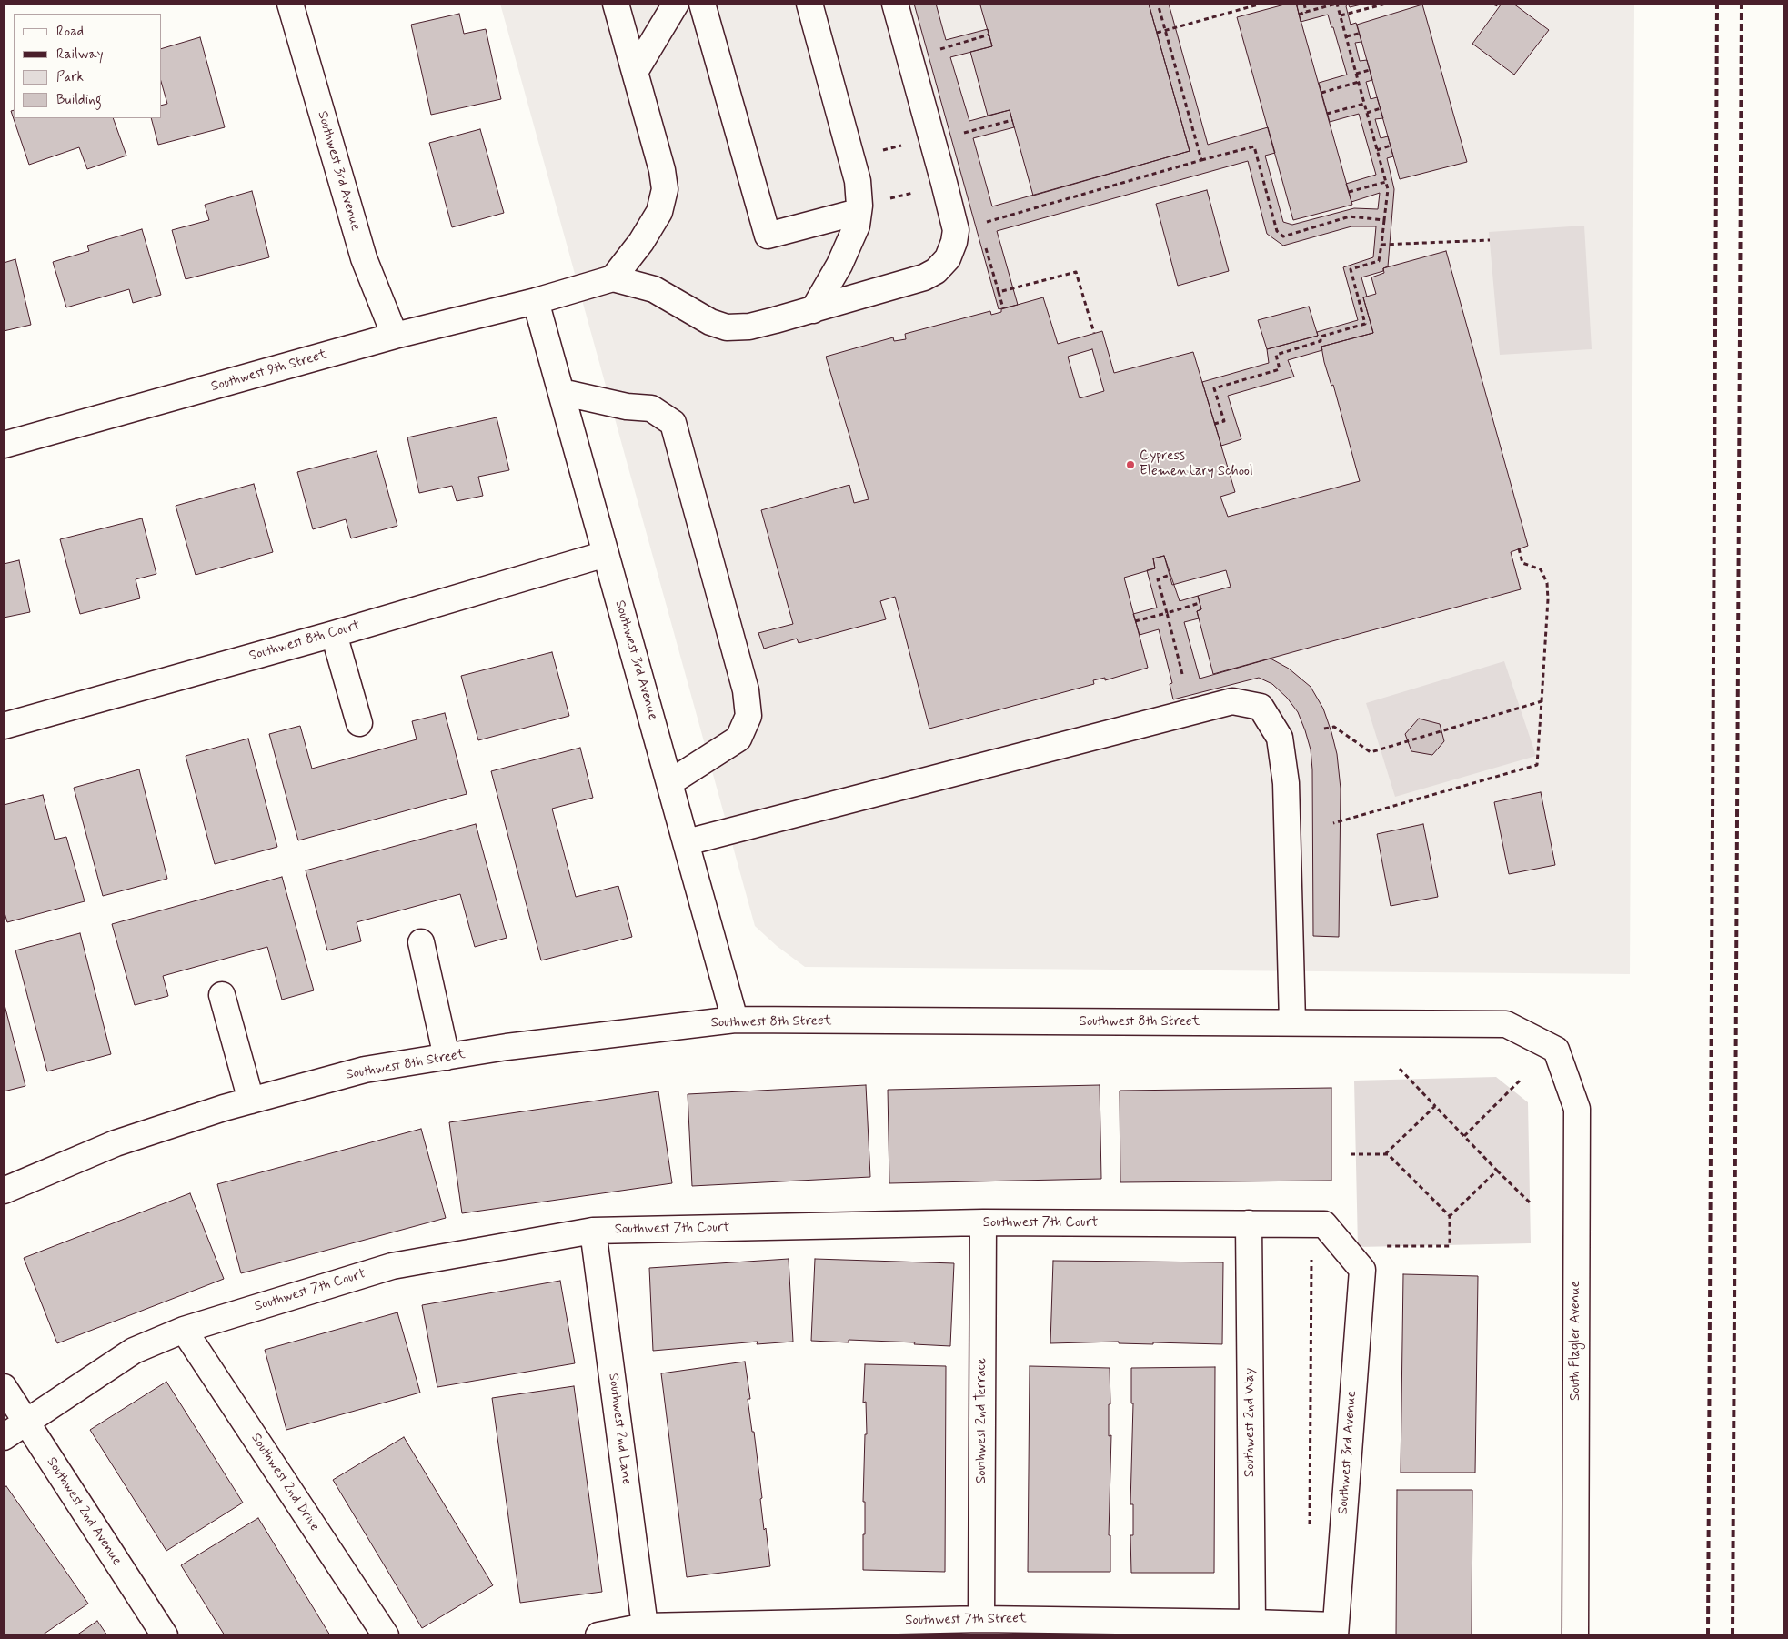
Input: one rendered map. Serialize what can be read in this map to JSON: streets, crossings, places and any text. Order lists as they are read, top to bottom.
{
  "streets": {
    "street": [
      "Southwest 3rd Avenue",
      "Southwest 9th Street",
      "Southwest 8th Court",
      "Southwest 8th Street",
      "Southwest 7th Court",
      "South Flagler Avenue",
      "Southwest 2nd Terrace",
      "Southwest 2nd Way",
      "Southwest 2nd Lane",
      "Southwest 2nd Drive",
      "Southwest 2nd Avenue",
      "Southwest 7th Street"
    ]
  },
  "crossings": [
    ["Southwest 3rd Avenue", "Southwest 9th Street"],
    ["Southwest 3rd Avenue", "Southwest 8th Court"],
    ["Southwest 3rd Avenue", "Southwest 8th Street"],
    ["Southwest 3rd Avenue", "Southwest 7th Court"],
    ["Southwest 3rd Avenue", "Southwest 7th Street"],
    ["Southwest 8th Street", "South Flagler Avenue"],
    ["Southwest 7th Court", "Southwest 2nd Terrace"],
    ["Southwest 7th Court", "Southwest 2nd Way"],
    ["Southwest 7th Court", "Southwest 2nd Lane"],
    ["Southwest 7th Court", "Southwest 2nd Drive"],
    ["Southwest 7th Court", "Southwest 2nd Avenue"],
    ["Southwest 2nd Terrace", "Southwest 7th Street"],
    ["Southwest 2nd Way", "Southwest 7th Street"],
    ["Southwest 2nd Lane", "Southwest 7th Street"]
  ],
  "places": ["Cypress Elementary School"],
  "legend": [
    "Road",
    "Railway",
    "Park",
    "Building"
  ]
}
